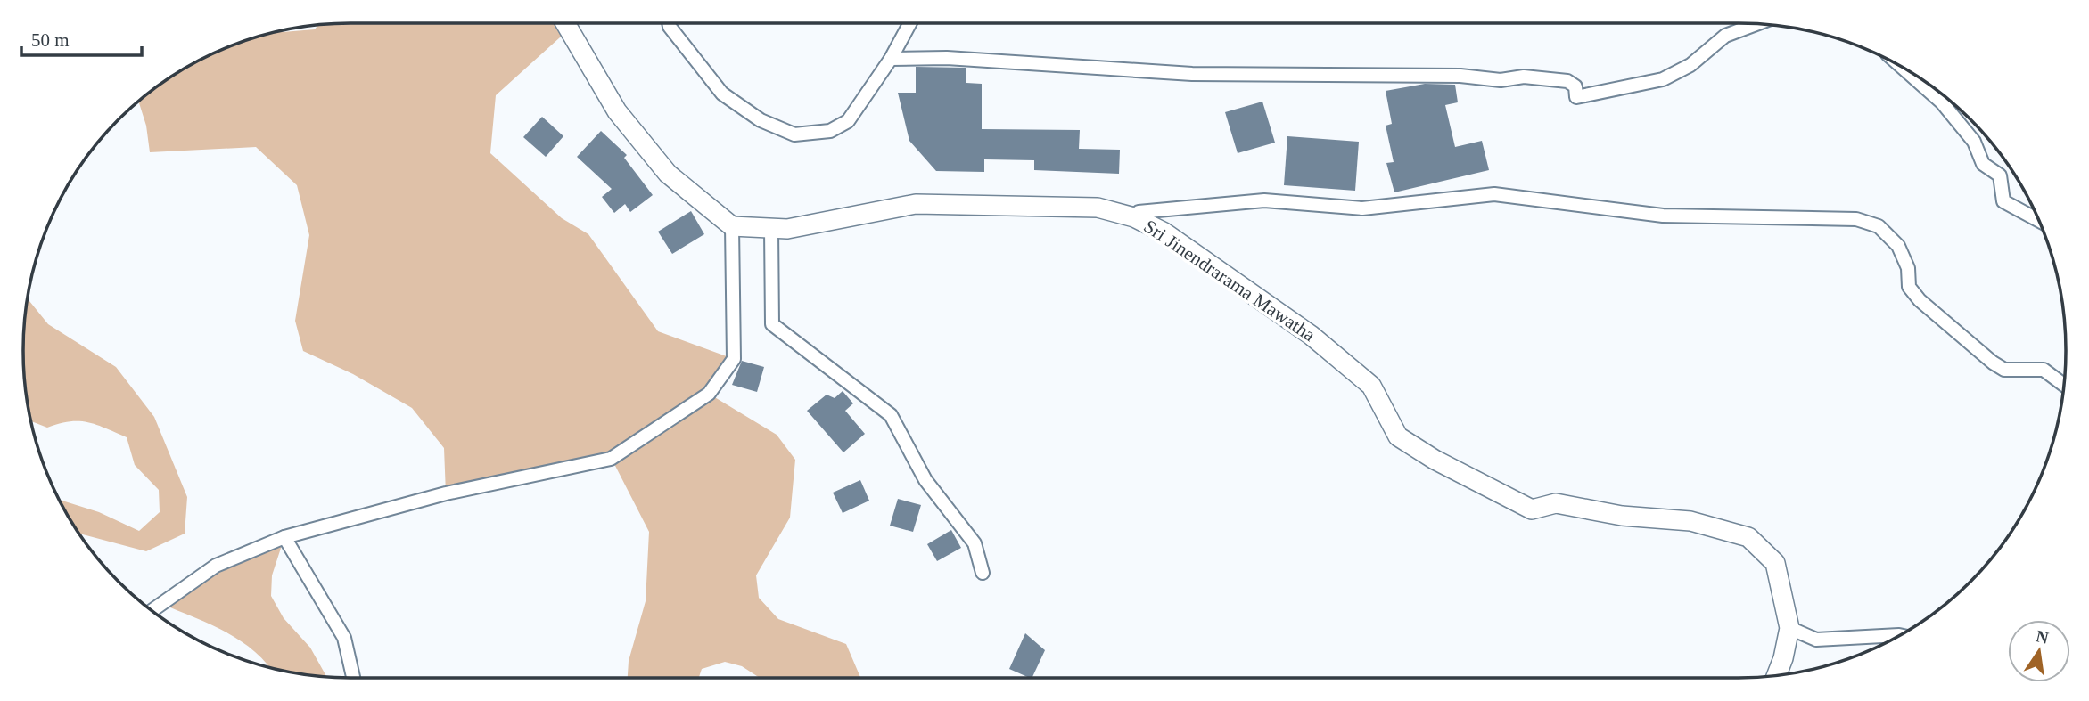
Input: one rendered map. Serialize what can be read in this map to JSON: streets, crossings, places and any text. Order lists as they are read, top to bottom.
{
  "streets": {
    "main road": ["Sri Jinendrarama Mawatha"]
  },
  "scale_bar": "50 m",
  "north": "top"
}
